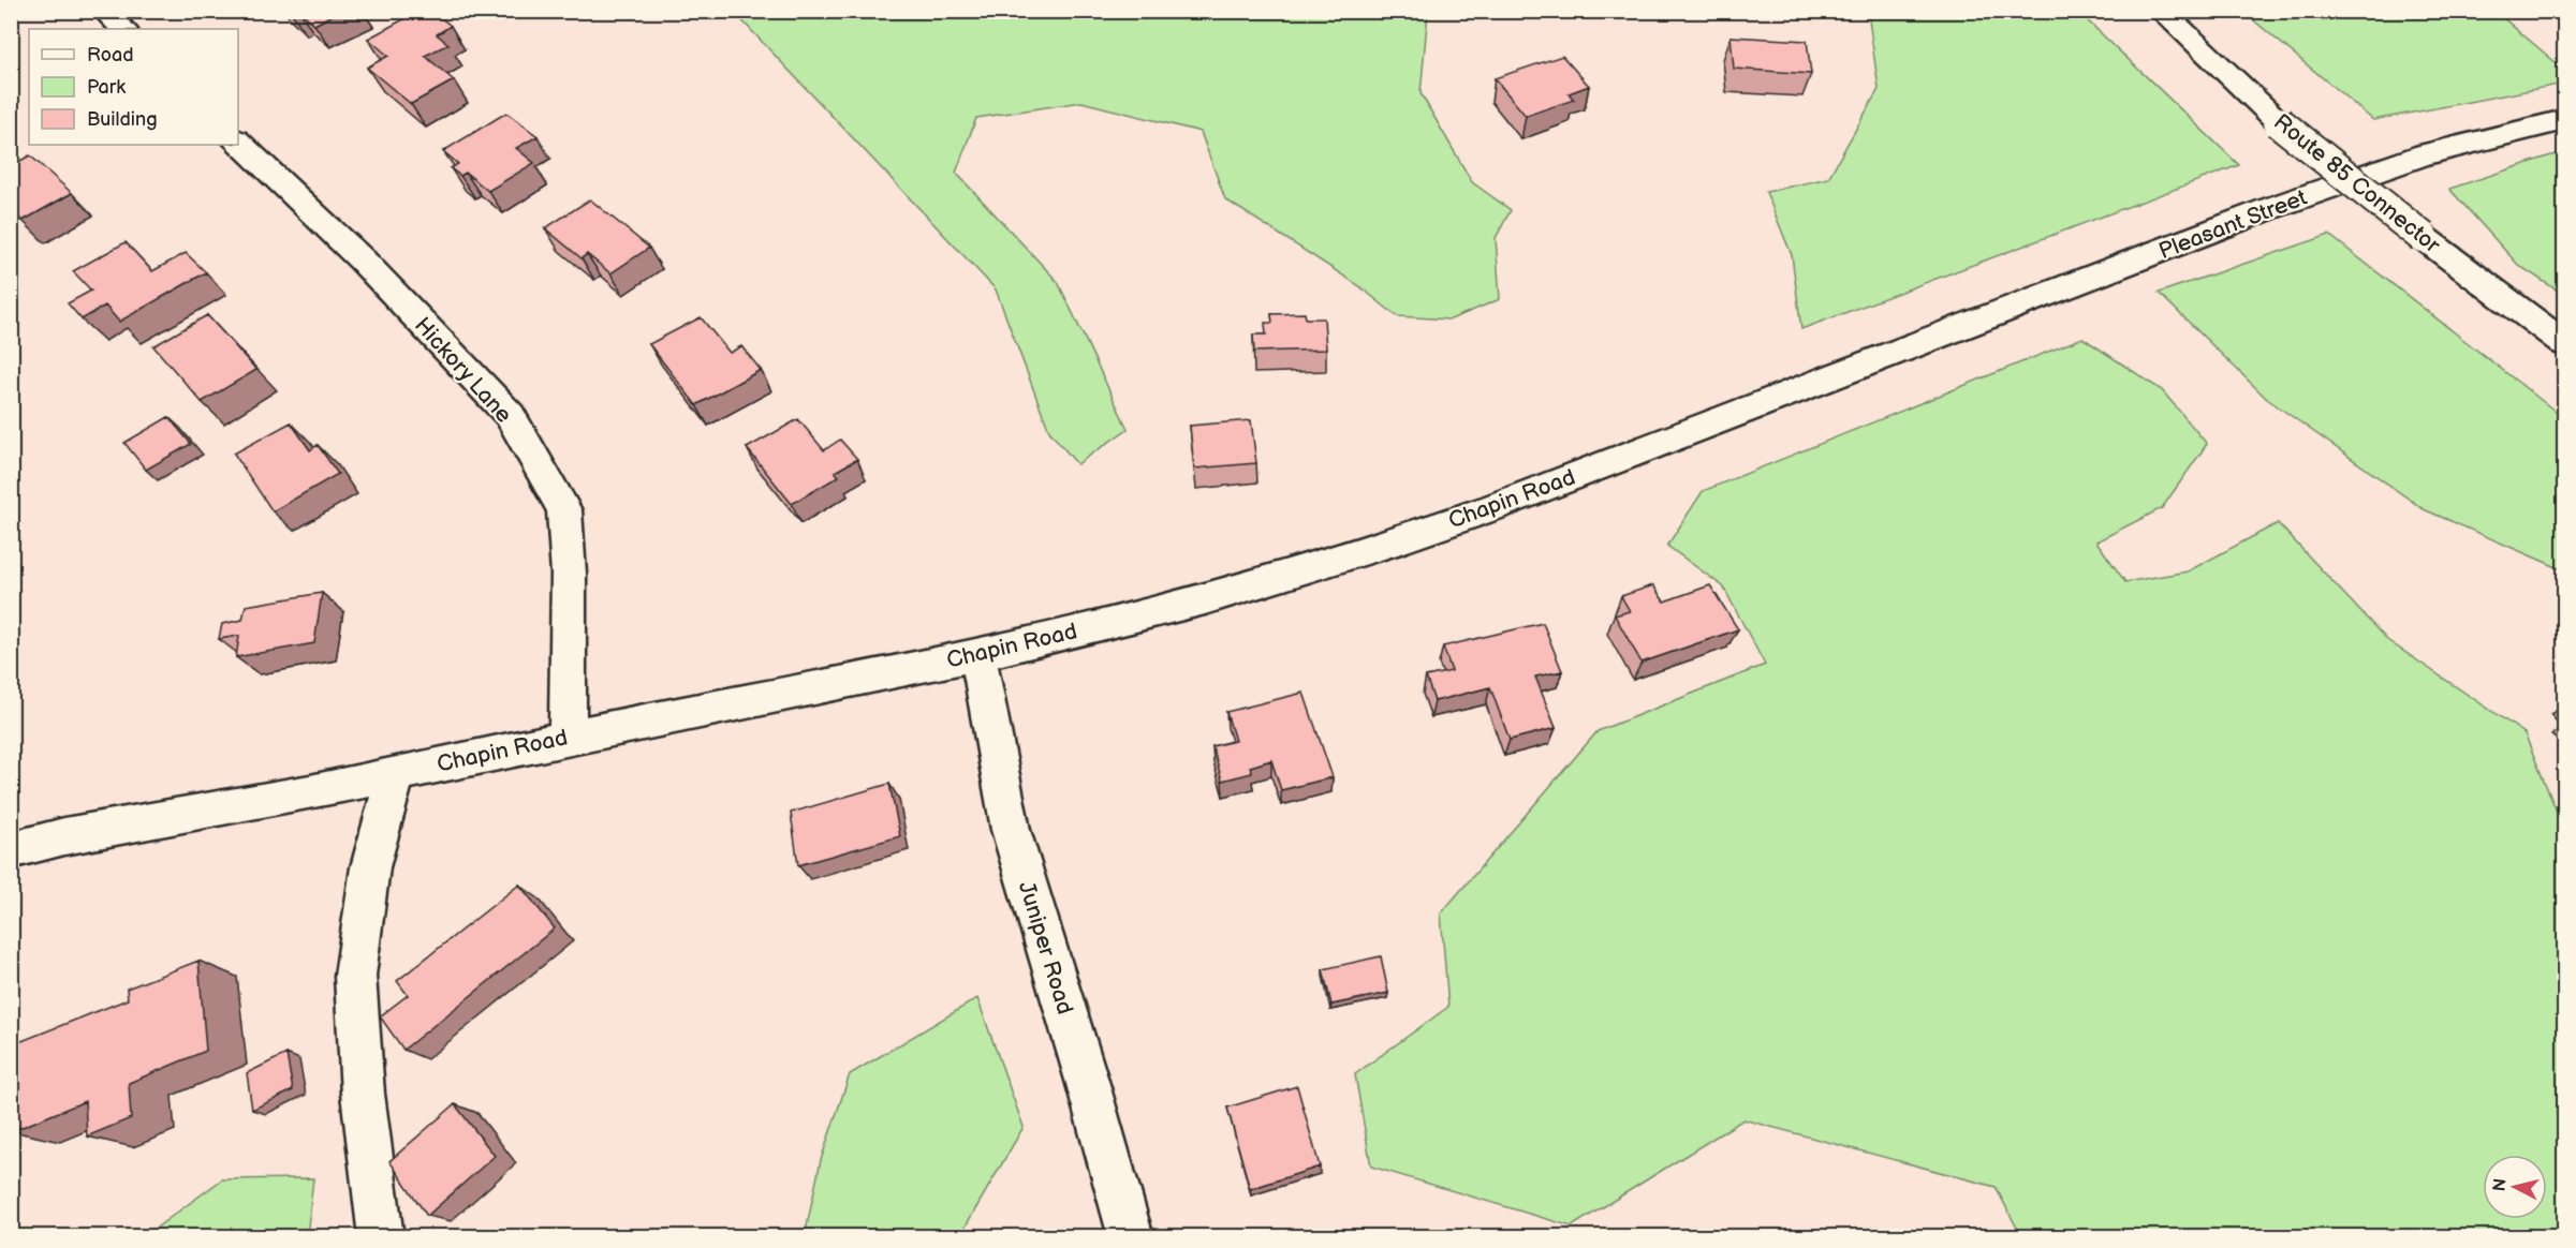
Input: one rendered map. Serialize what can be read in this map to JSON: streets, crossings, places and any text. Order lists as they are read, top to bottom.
{
  "streets": {
    "street": [
      "Route 85 Connector",
      "Pleasant Street",
      "Hickory Lane",
      "Chapin Road",
      "Juniper Road"
    ]
  },
  "crossings": [
    ["Pleasant Street", "Chapin Road"],
    ["Hickory Lane", "Chapin Road"],
    ["Chapin Road", "Juniper Road"]
  ],
  "legend": ["Road", "Park", "Building"],
  "north": "left"
}
